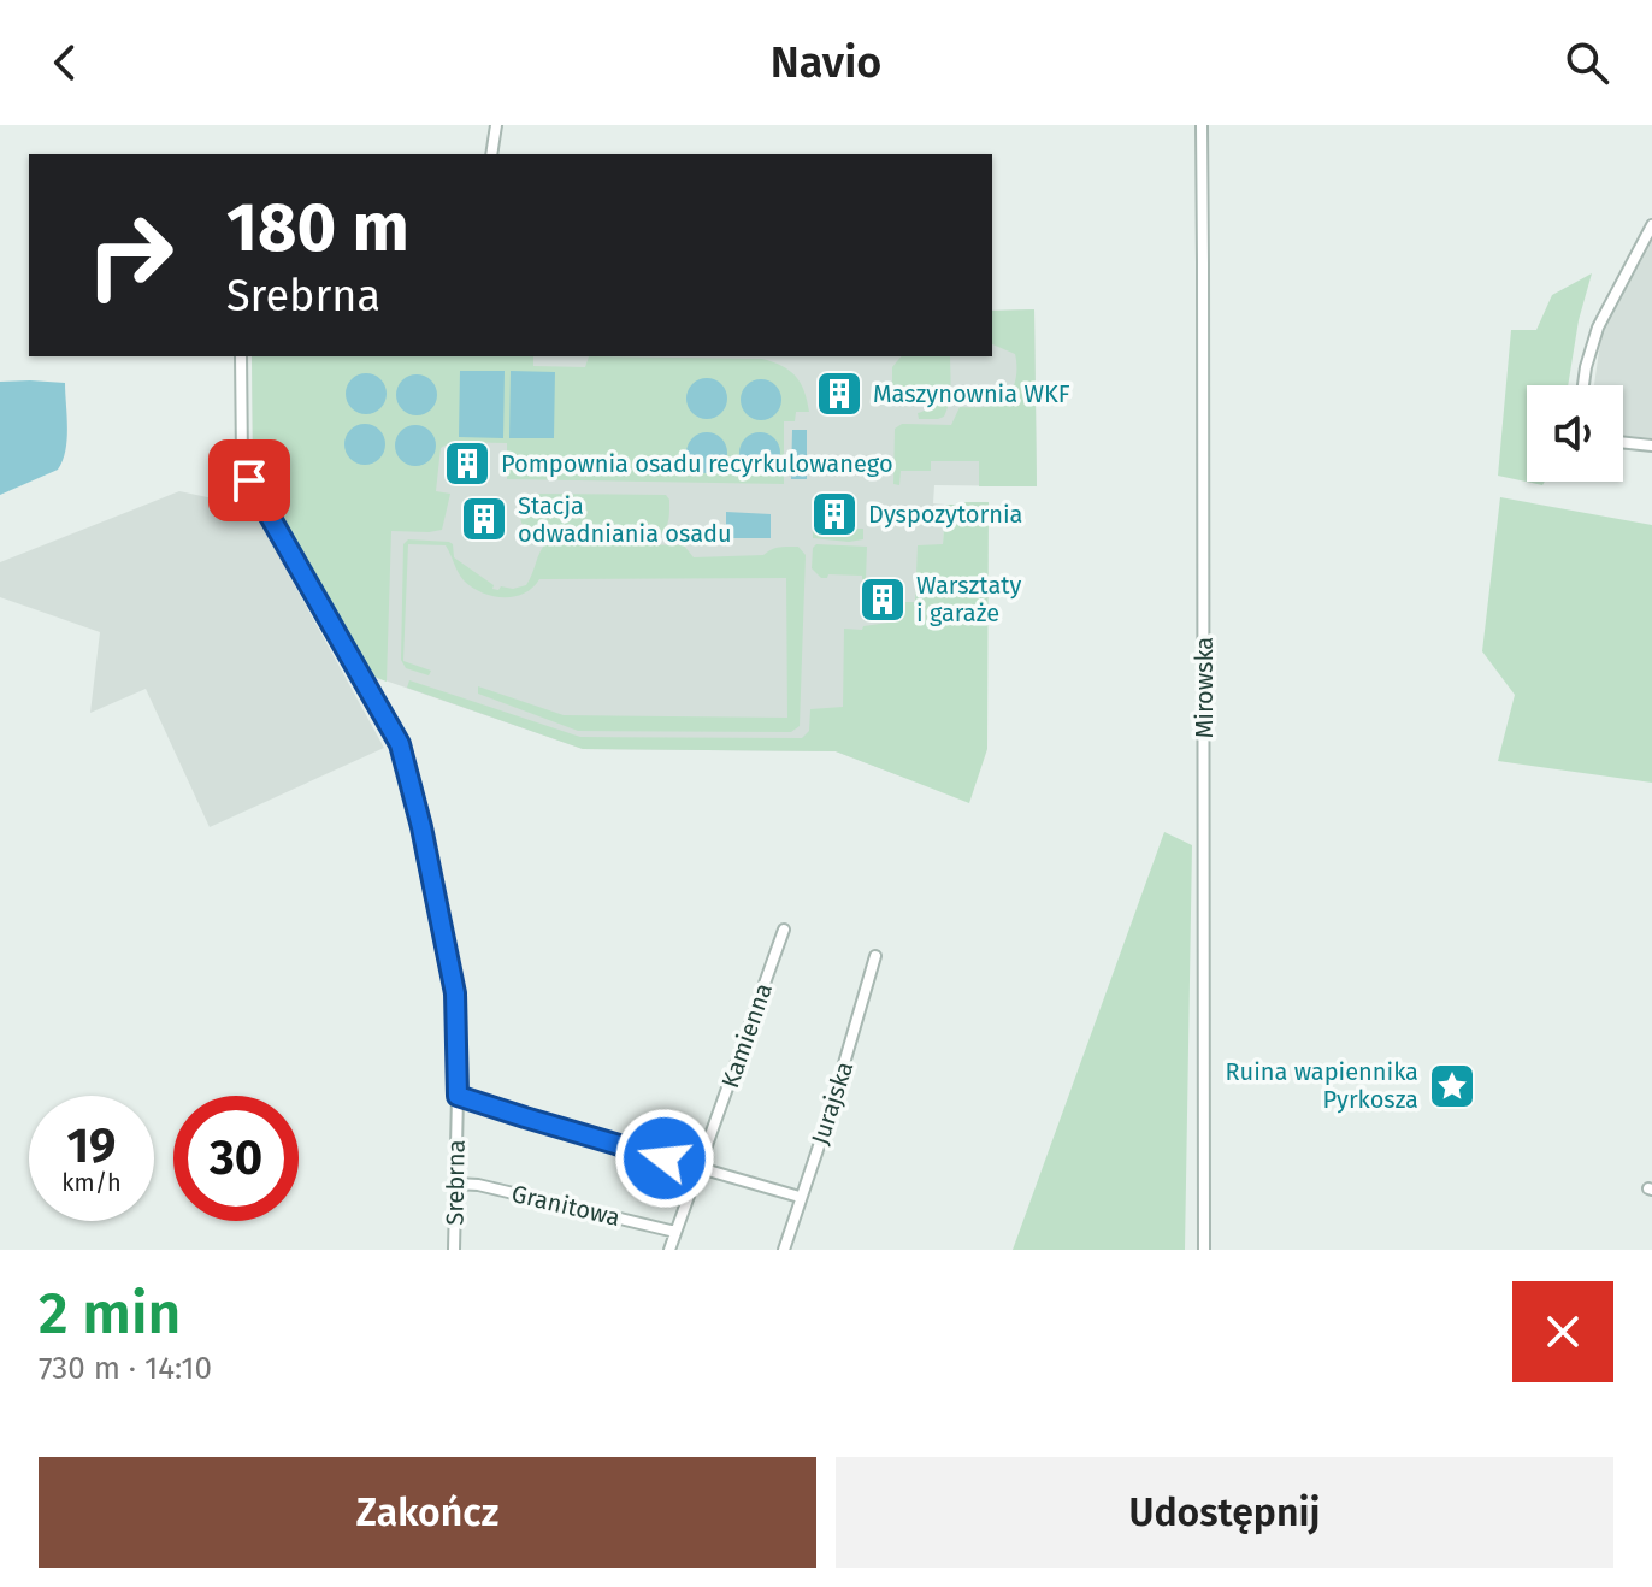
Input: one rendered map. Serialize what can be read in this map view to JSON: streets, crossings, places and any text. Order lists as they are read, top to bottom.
{
  "streets": {
    "street": [
      "Mirowska",
      "Kamienna",
      "Jurajska",
      "Srebrna",
      "Granitowa"
    ]
  },
  "crossings": [
    ["Kamienna", "Granitowa"],
    ["Srebrna", "Granitowa"]
  ],
  "places": {
    "building": [
      "Maszynownia WKF",
      "Pompownia osadu recyrkulowanego",
      "Dyspozytornia",
      "Stacja odwadniania osadu",
      "Warsztaty i garaże"
    ],
    "place": ["Ruina wapiennika Pyrkosza"]
  },
  "page": {
    "header": "Navio",
    "turn": ["180 m", "Srebrna"],
    "speed": "19 km/h",
    "limit": "30",
    "heading": ["2 min", "730 m · 14:10"],
    "buttons": ["Zakończ", "Udostępnij"]
  }
}
